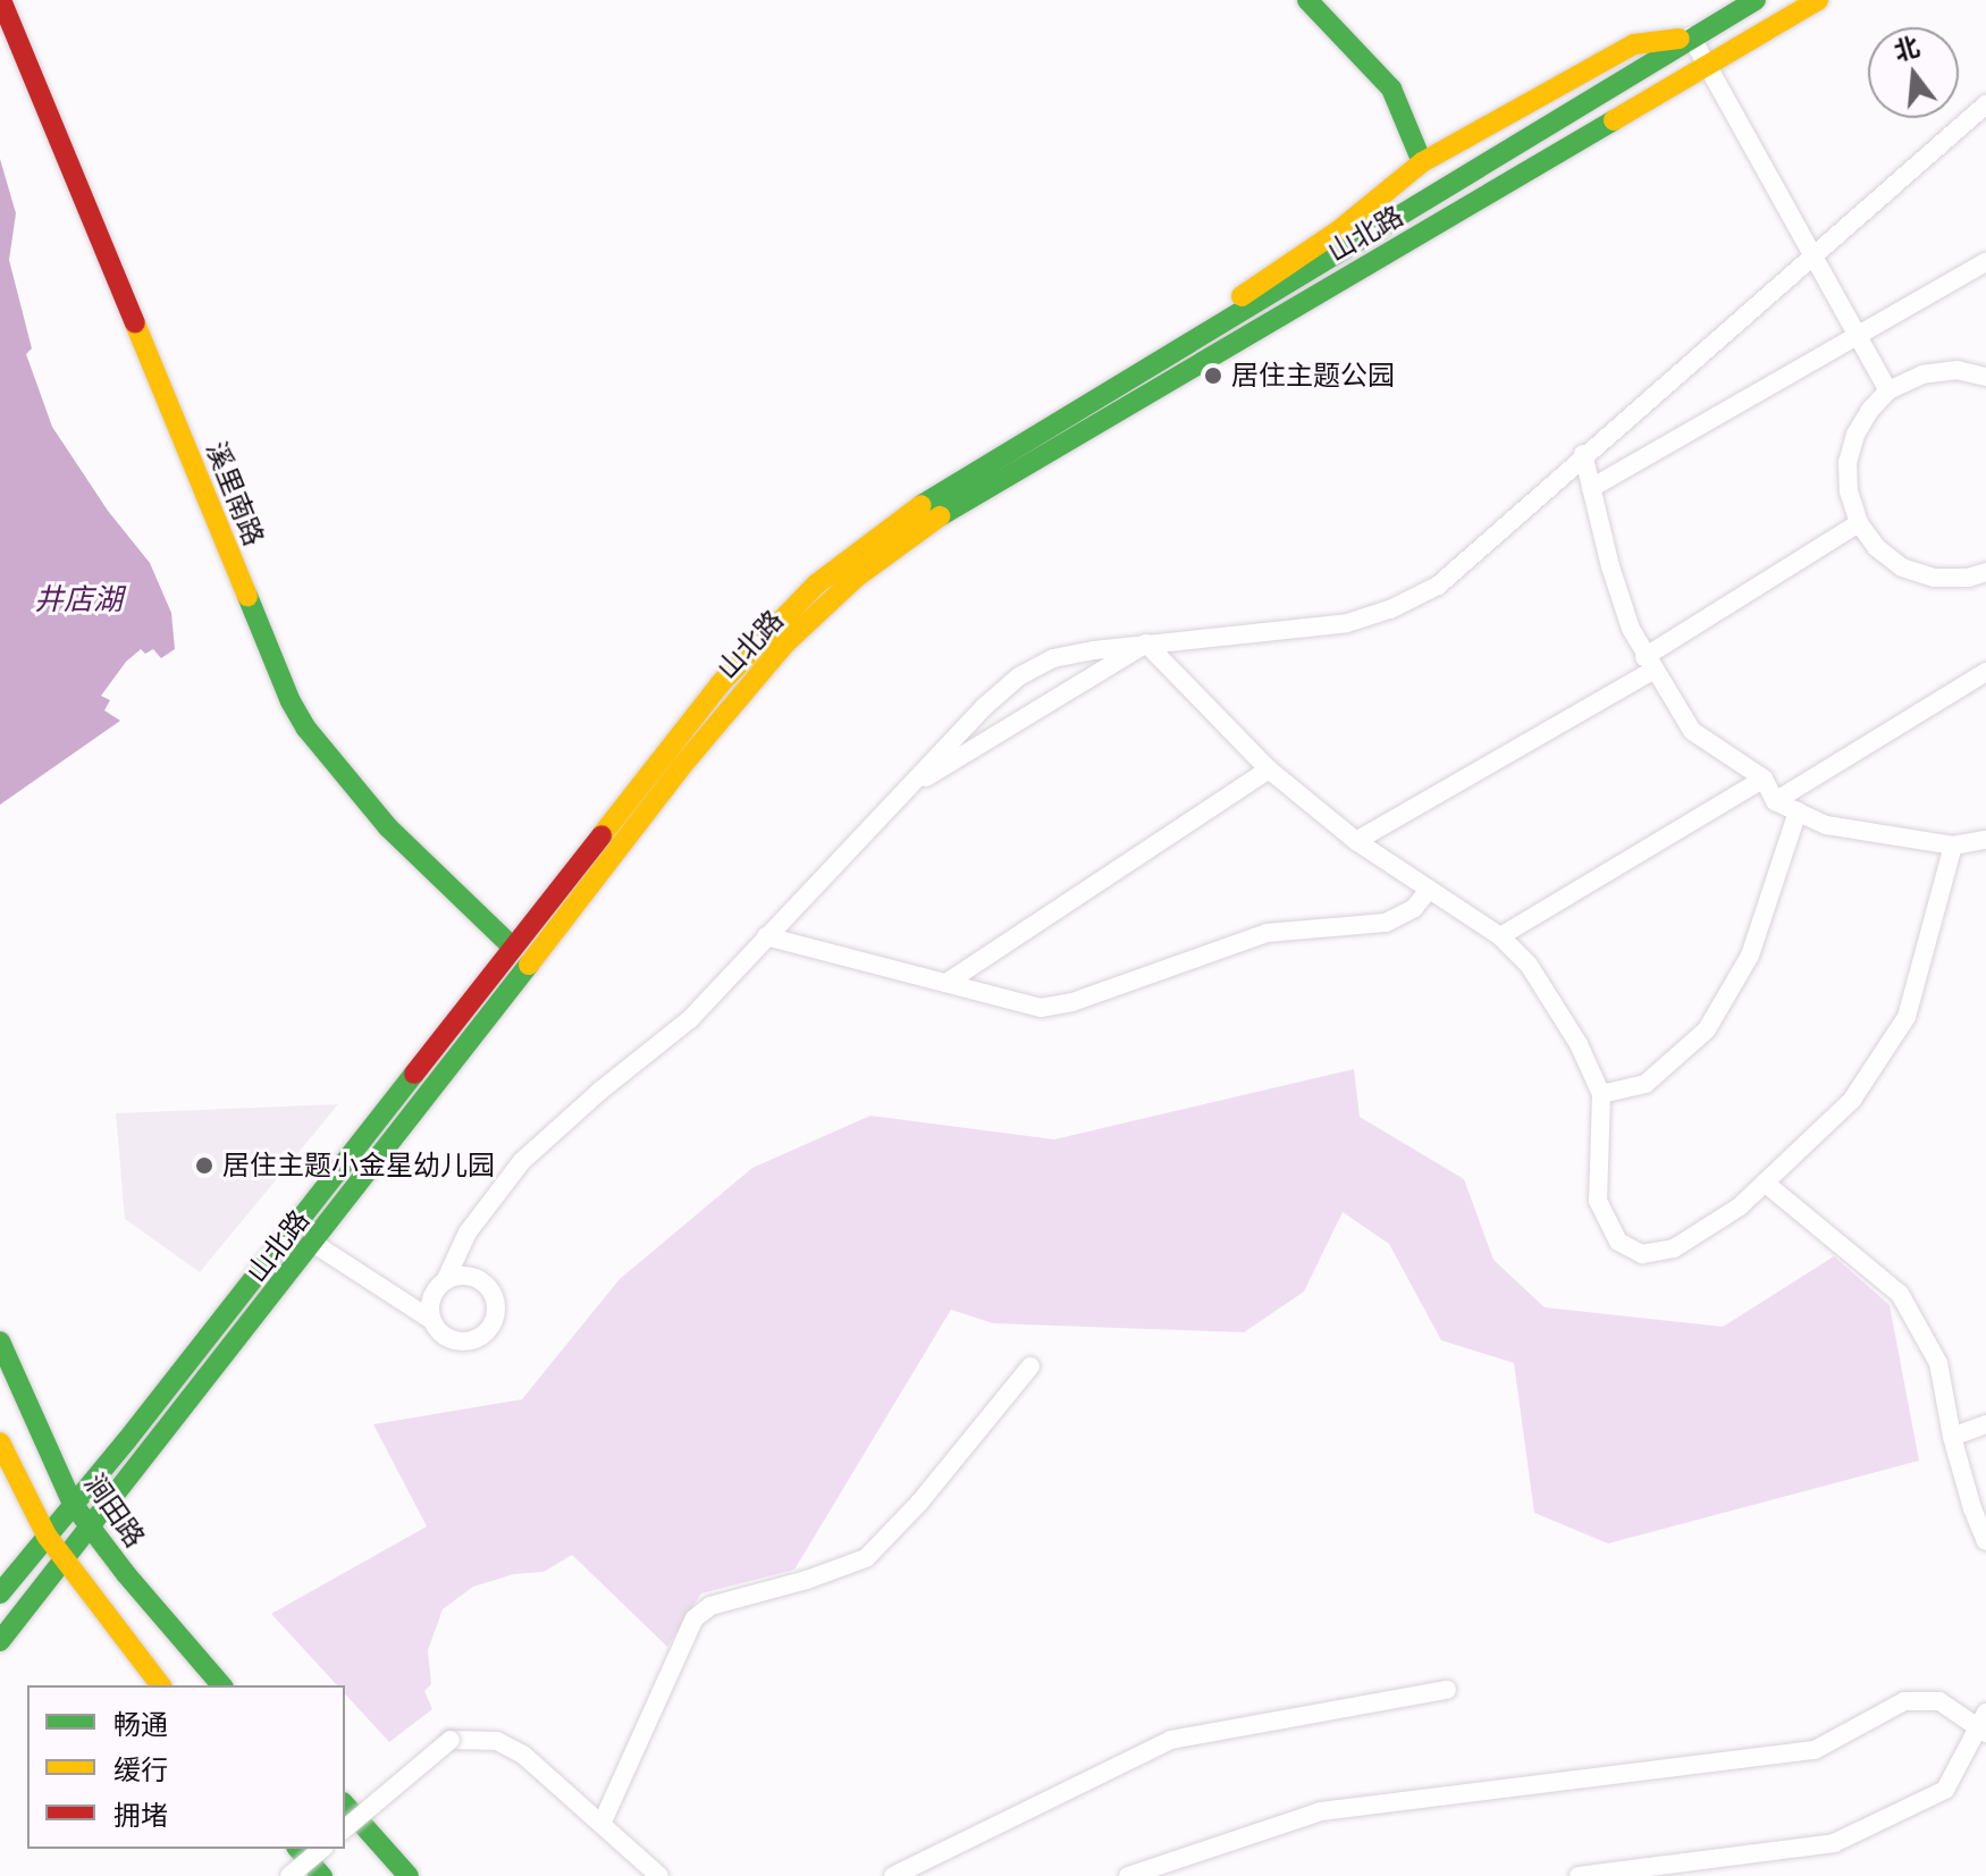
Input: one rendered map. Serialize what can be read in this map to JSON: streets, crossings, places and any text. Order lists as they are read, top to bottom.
{
  "streets": {
    "main road": ["山北路", "溪里南路", "涧田路"]
  },
  "crossings": [
    ["山北路", "溪里南路"],
    ["山北路", "涧田路"]
  ],
  "water": ["井店湖"],
  "places": ["居住主题公园", "居住主题小金星幼儿园"],
  "legend": ["畅通", "缓行", "拥堵"],
  "north": "top"
}
